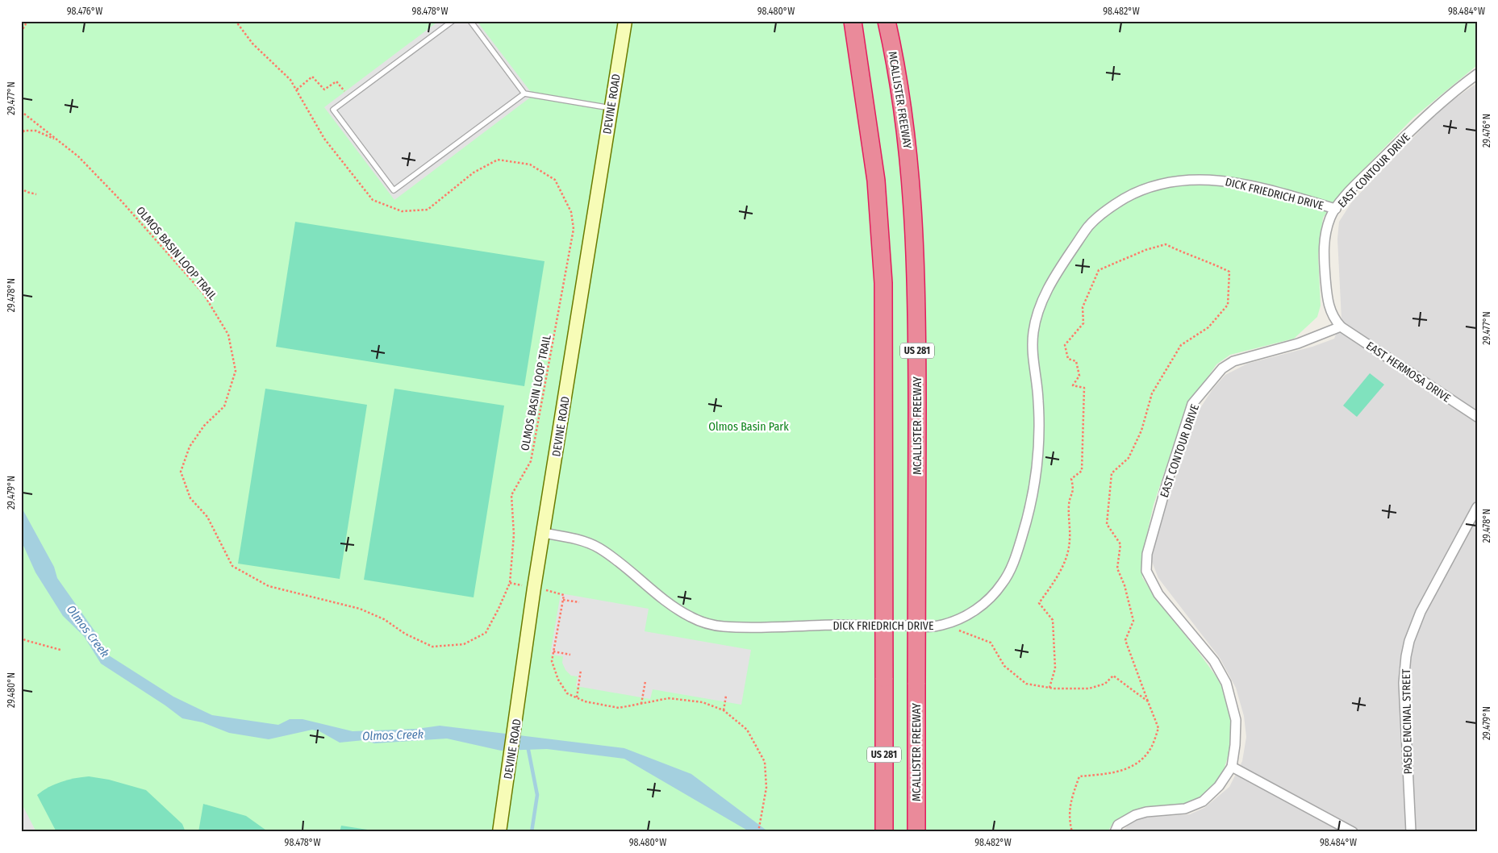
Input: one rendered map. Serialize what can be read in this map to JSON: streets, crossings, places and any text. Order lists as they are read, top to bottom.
{
  "streets": {
    "highway": ["MCALLISTER FREEWAY", "US 281"],
    "street": [
      "DEVINE ROAD",
      "EAST CONTOUR DRIVE",
      "DICK FRIEDRICH DRIVE",
      "EAST HERMOSA DRIVE",
      "PASEO ENCINAL STREET"
    ],
    "path": ["OLMOS BASIN LOOP TRAIL"]
  },
  "crossings": [
    ["DEVINE ROAD", "DICK FRIEDRICH DRIVE"],
    ["EAST CONTOUR DRIVE", "DICK FRIEDRICH DRIVE"],
    ["EAST CONTOUR DRIVE", "EAST HERMOSA DRIVE"]
  ],
  "water": ["Olmos Creek"],
  "parks": ["Olmos Basin Park"],
  "coordinates": [
    "98.476°W",
    "98.478°W",
    "98.480°W",
    "98.482°W",
    "98.484°W",
    "29.477°N",
    "29.476°N",
    "29.478°N",
    "29.479°N",
    "29.480°N"
  ]
}
